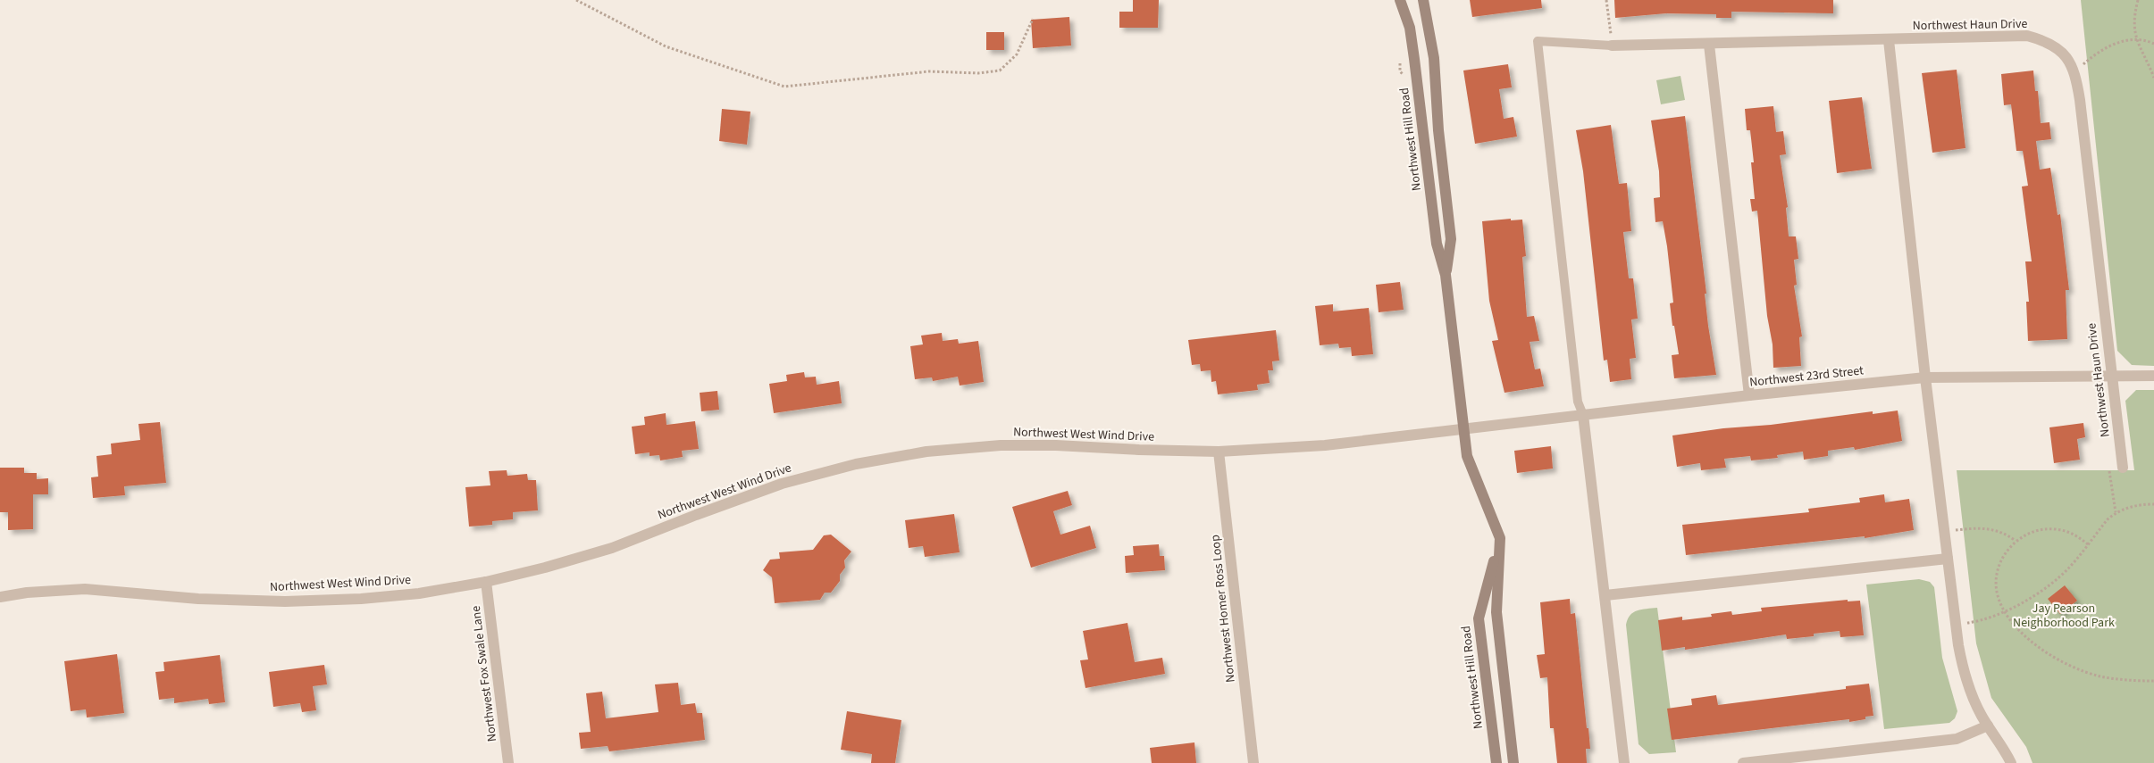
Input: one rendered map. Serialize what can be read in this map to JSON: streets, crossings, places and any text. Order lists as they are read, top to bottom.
{
  "streets": {
    "main road": ["Northwest Hill Road"],
    "street": [
      "Northwest Haun Drive",
      "Northwest 23rd Street",
      "Northwest West Wind Drive",
      "Northwest Homer Ross Loop",
      "Northwest Fox Swale Lane"
    ]
  },
  "crossings": [
    ["Northwest Haun Drive", "Northwest 23rd Street"],
    ["Northwest Hill Road", "Northwest 23rd Street"],
    ["Northwest Hill Road", "Northwest West Wind Drive"],
    ["Northwest 23rd Street", "Northwest West Wind Drive"],
    ["Northwest West Wind Drive", "Northwest Homer Ross Loop"],
    ["Northwest West Wind Drive", "Northwest Fox Swale Lane"]
  ],
  "parks": ["Jay Pearson Neighborhood Park"]
}
